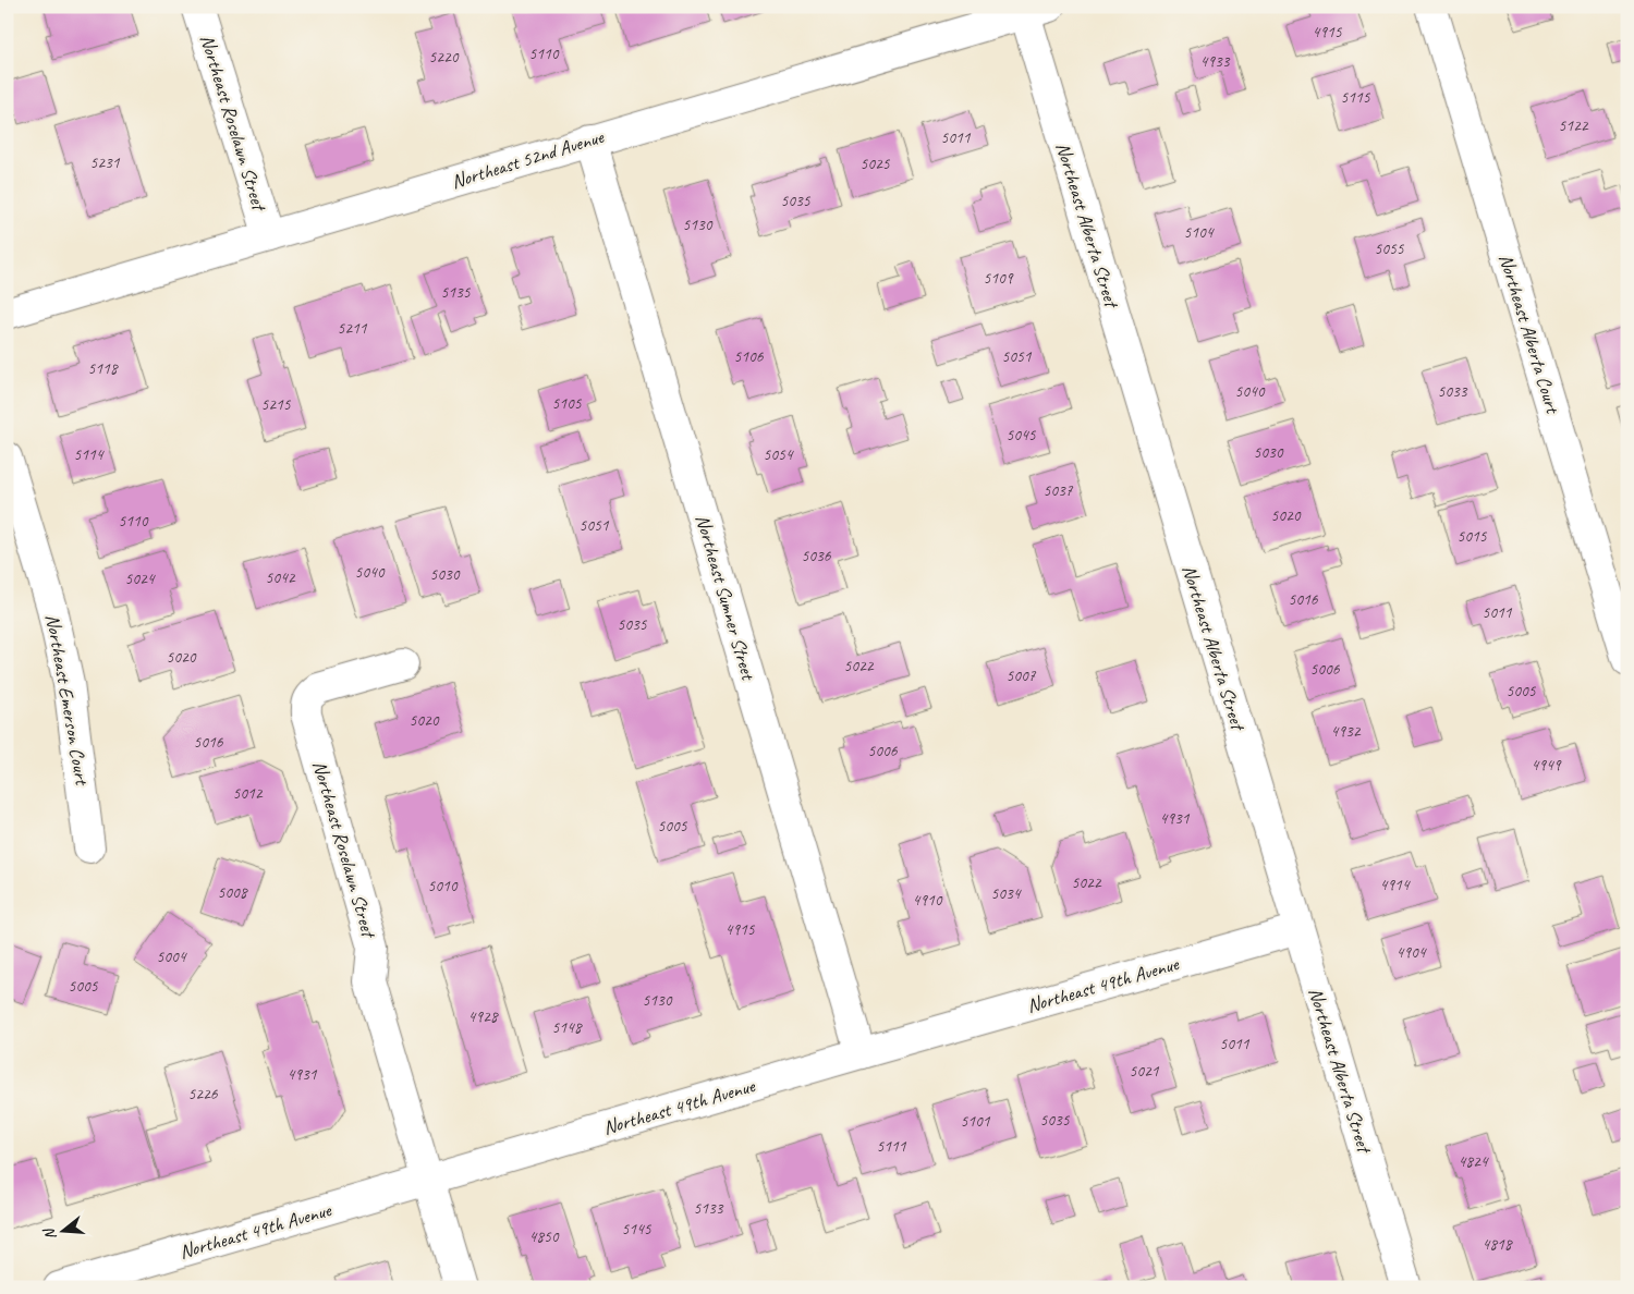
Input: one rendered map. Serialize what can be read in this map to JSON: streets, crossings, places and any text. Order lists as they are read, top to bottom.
{
  "streets": {
    "street": [
      "Northeast Roselawn Street",
      "Northeast 52nd Avenue",
      "Northeast Alberta Street",
      "Northeast Alberta Court",
      "Northeast Sumner Street",
      "Northeast Emerson Court",
      "Northeast 49th Avenue"
    ]
  },
  "crossings": [
    ["Northeast Roselawn Street", "Northeast 52nd Avenue"],
    ["Northeast Roselawn Street", "Northeast 49th Avenue"],
    ["Northeast 52nd Avenue", "Northeast Alberta Street"],
    ["Northeast 52nd Avenue", "Northeast Sumner Street"],
    ["Northeast Alberta Street", "Northeast 49th Avenue"],
    ["Northeast Sumner Street", "Northeast 49th Avenue"]
  ],
  "house_numbers": [
    "4915",
    "5110",
    "5220",
    "4933",
    "5115",
    "5122",
    "5011",
    "5231",
    "5025",
    "5035",
    "5130",
    "5104",
    "5055",
    "5109",
    "5135",
    "5211",
    "5106",
    "5051",
    "5118",
    "5040",
    "5033",
    "5105",
    "5215",
    "5045",
    "5030",
    "5114",
    "5054",
    "5037",
    "5020",
    "5110",
    "5051",
    "5015",
    "5036",
    "5040",
    "5030",
    "5042",
    "5024",
    "5016",
    "5011",
    "5035",
    "5020",
    "5022",
    "5006",
    "5007",
    "5005",
    "5020",
    "4932",
    "5016",
    "5006",
    "4949",
    "5012",
    "4931",
    "5005",
    "5022",
    "4914",
    "5010",
    "5008",
    "5034",
    "4910",
    "4915",
    "4904",
    "5004",
    "5005",
    "5130",
    "4928",
    "5148",
    "5011",
    "5021",
    "4931",
    "5226",
    "5035",
    "5101",
    "5111",
    "4824",
    "5133",
    "5145",
    "4850",
    "4818"
  ],
  "north": "left"
}
